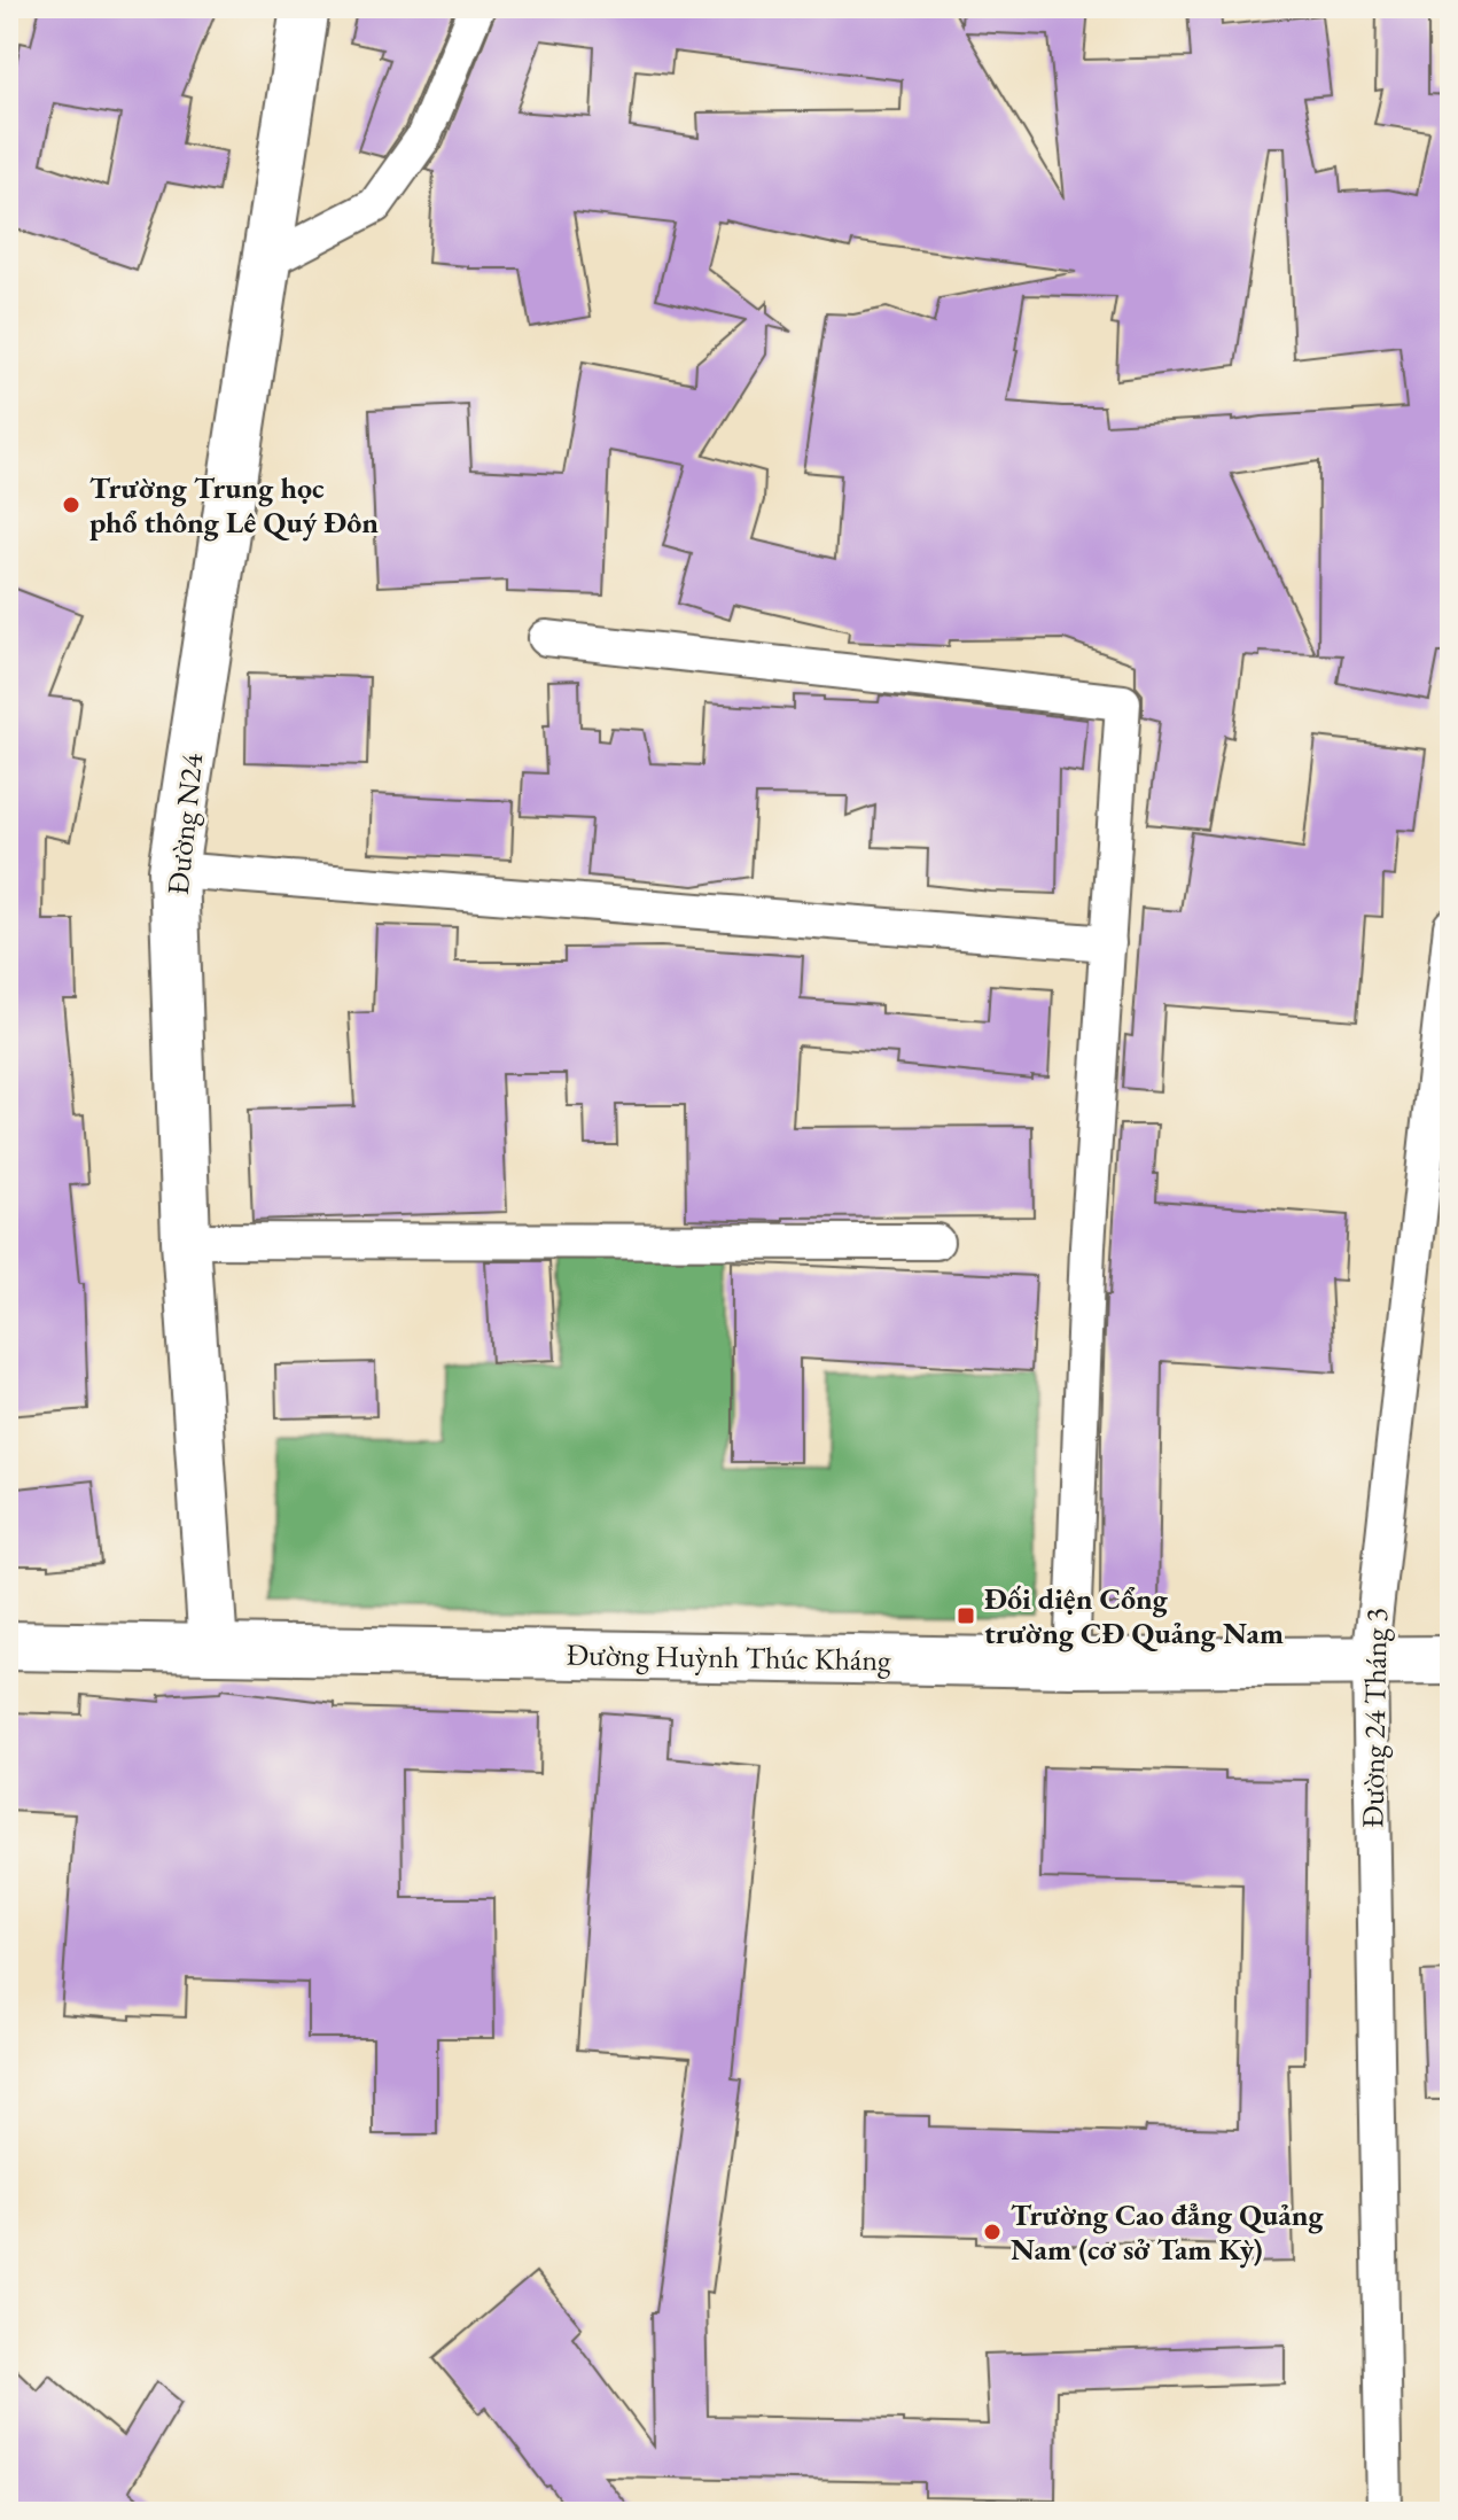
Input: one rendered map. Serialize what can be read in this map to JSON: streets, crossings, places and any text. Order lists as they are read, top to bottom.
{
  "streets": {
    "street": ["Đường N24", "Đường Huỳnh Thúc Kháng", "Đường 24 Tháng 3"]
  },
  "crossings": [
    ["Đường N24", "Đường Huỳnh Thúc Kháng"],
    ["Đường Huỳnh Thúc Kháng", "Đường 24 Tháng 3"]
  ],
  "places": {
    "other": ["Trường Trung học phổ thông Lê Quý Đôn", "Trường Cao đẳng Quảng Nam (cơ sở Tam Kỳ)"],
    "transit": ["Đối diện Cổng trường CĐ Quảng Nam"]
  }
}
